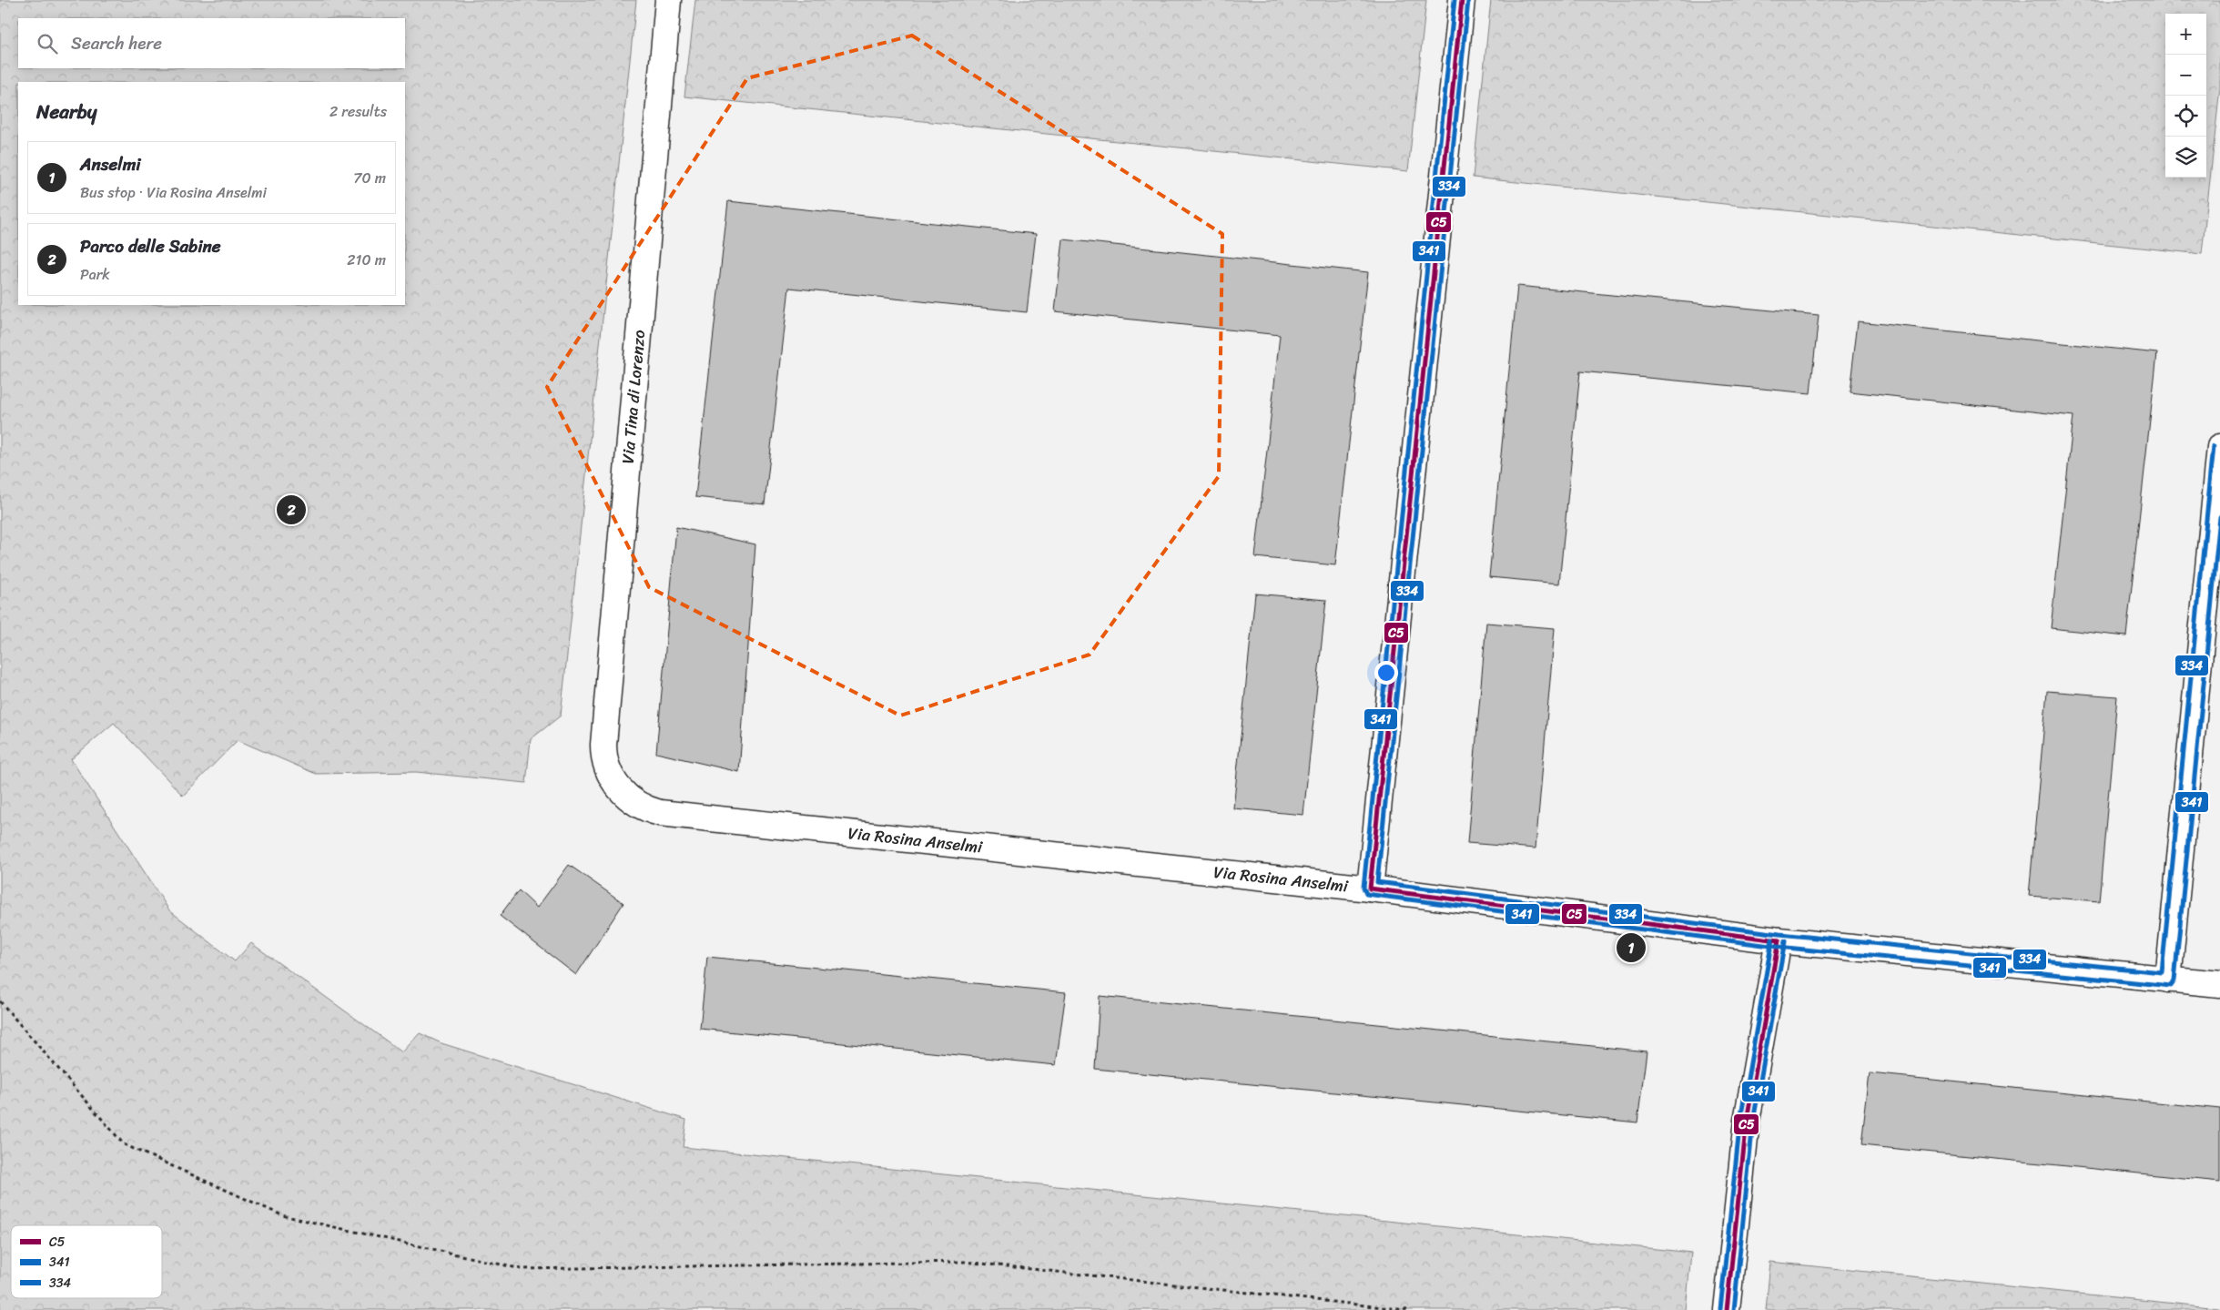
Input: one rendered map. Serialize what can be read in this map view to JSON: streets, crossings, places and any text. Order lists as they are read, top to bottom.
{
  "streets": {
    "street": ["Via Tina di Lorenzo", "Via Rosina Anselmi"]
  },
  "crossings": [
    ["Via Tina di Lorenzo", "Via Rosina Anselmi"]
  ],
  "lines": ["transit line C5", "transit line 341", "transit line 334"],
  "legend": ["C5", "341", "334"],
  "page": {
    "map_buttons": ["+", "−"],
    "search": "Search here",
    "heading": ["Nearby", "2 results"],
    "list": [
      {
        "mark": "1",
        "name": "Anselmi",
        "note": "Bus stop · Via Rosina Anselmi",
        "value": "70 m"
      },
      {
        "mark": "2",
        "name": "Parco delle Sabine",
        "note": "Park",
        "value": "210 m"
      }
    ],
    "pins": ["2", "1"]
  }
}
